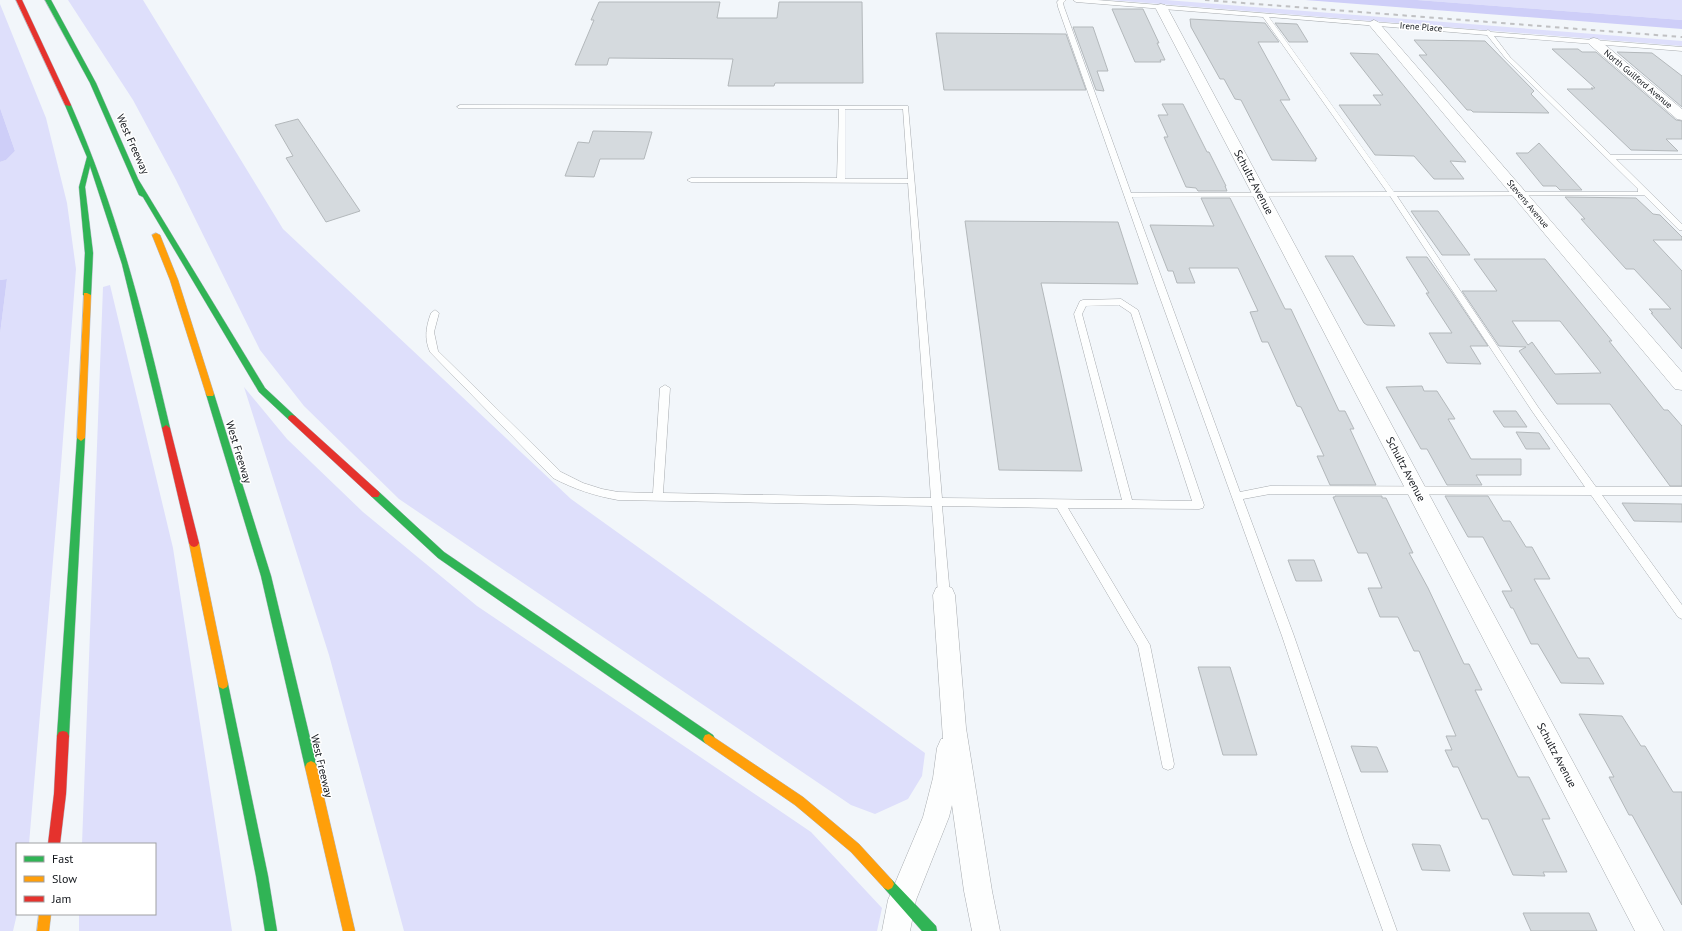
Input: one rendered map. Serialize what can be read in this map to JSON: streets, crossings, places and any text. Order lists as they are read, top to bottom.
{
  "streets": {
    "highway": ["West Freeway"],
    "street": ["North Guilford Avenue", "Schultz Avenue", "Stevens Avenue"],
    "lane": ["Irene Place"]
  },
  "crossings": [
    ["Irene Place", "North Guilford Avenue"],
    ["Irene Place", "Schultz Avenue"],
    ["Irene Place", "Stevens Avenue"]
  ],
  "legend": ["Fast", "Slow", "Jam"]
}
